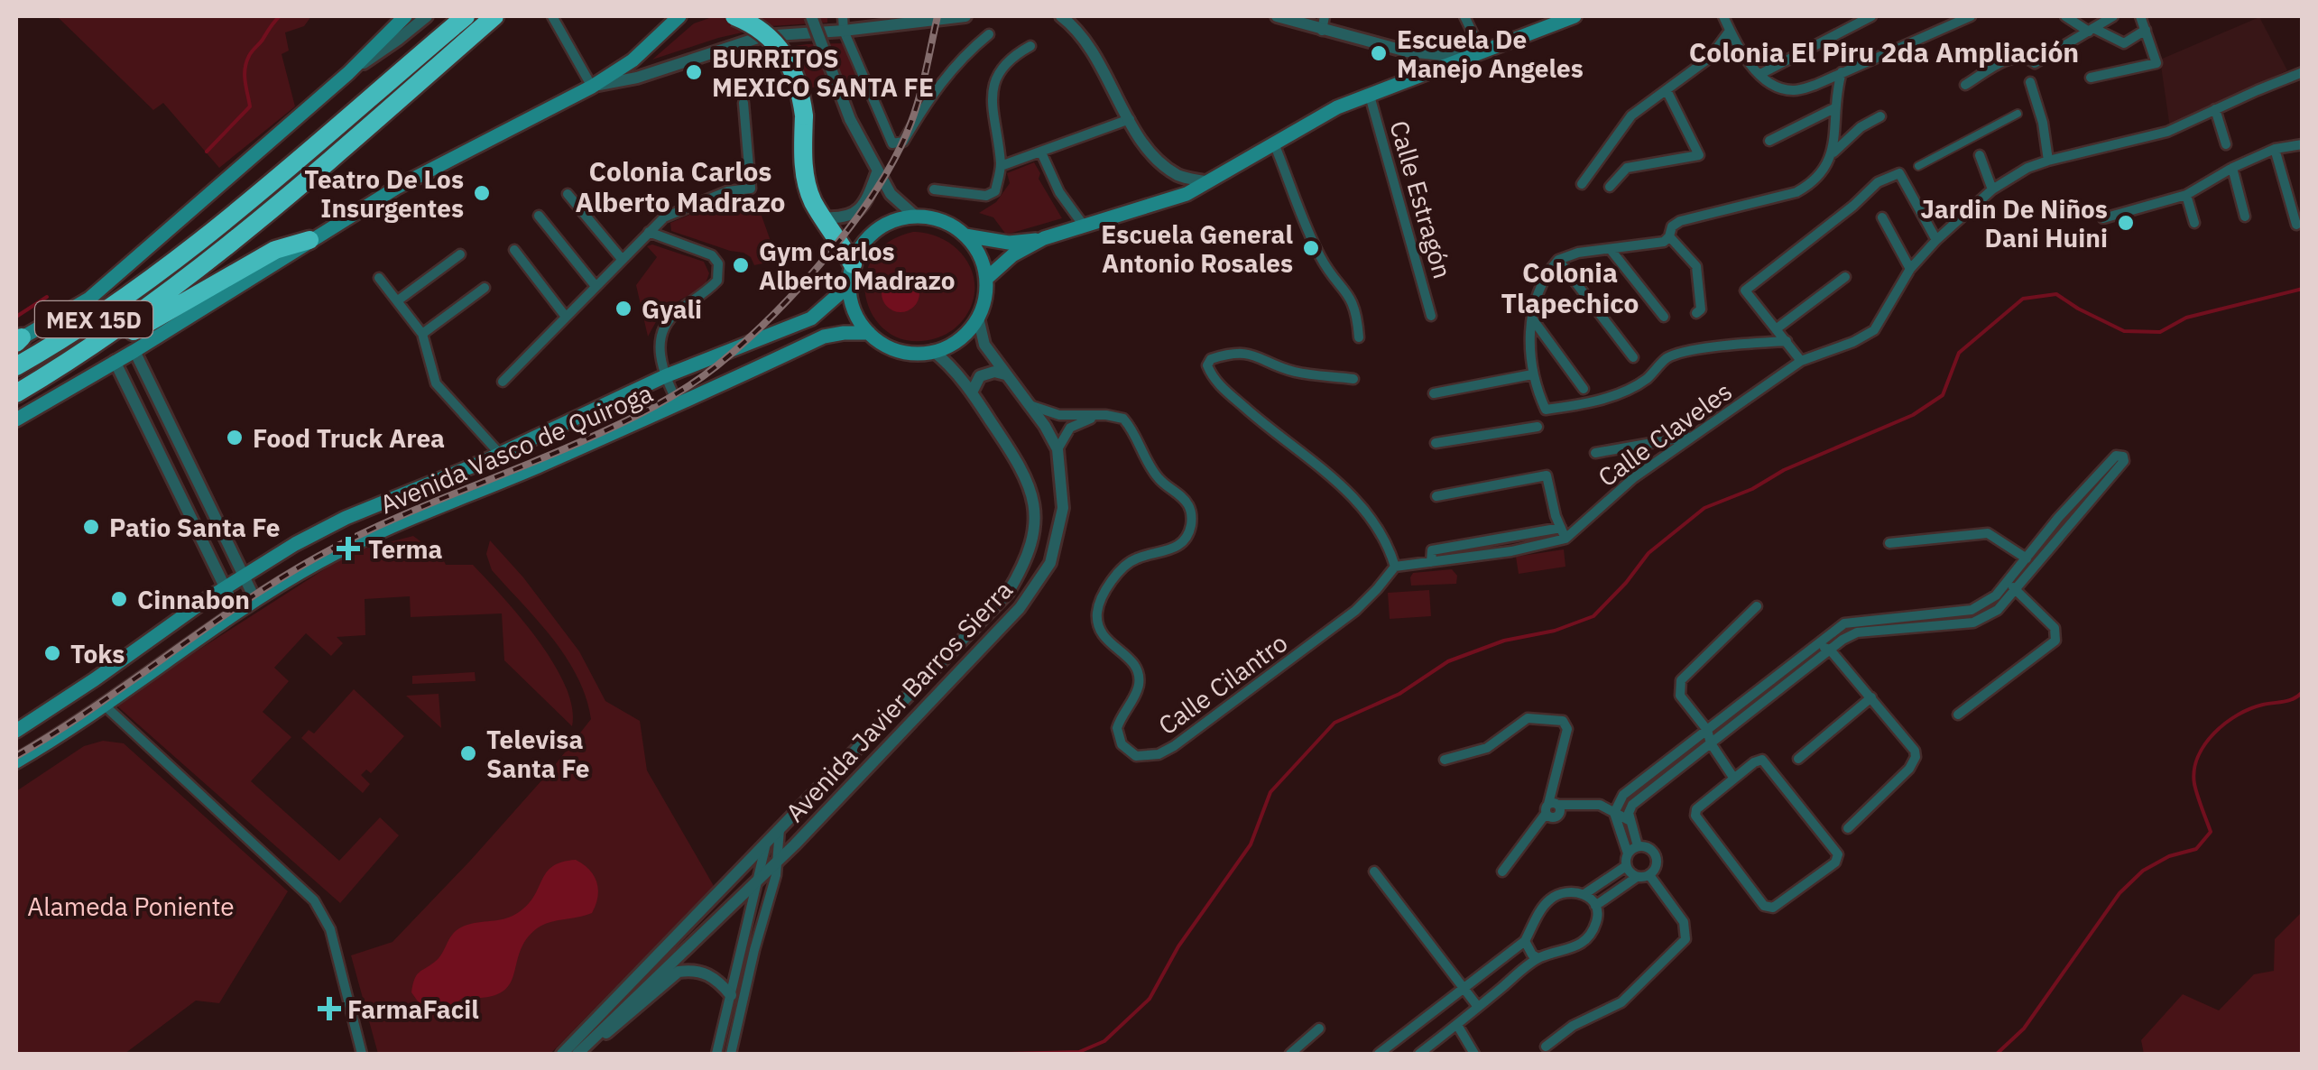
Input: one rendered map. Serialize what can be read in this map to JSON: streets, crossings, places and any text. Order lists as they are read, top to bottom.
{
  "streets": {
    "highway": ["MEX 15D"],
    "main road": ["Avenida Vasco de Quiroga"],
    "street": [
      "Calle Estragón",
      "Calle Claveles",
      "Calle Cilantro",
      "Avenida Javier Barros Sierra"
    ]
  },
  "crossings": [
    ["Avenida Vasco de Quiroga", "Avenida Javier Barros Sierra"],
    ["Calle Cilantro", "Avenida Javier Barros Sierra"]
  ],
  "districts": ["Colonia El Piru 2da Ampliación", "Colonia Carlos Alberto Madrazo", "Colonia Tlapechico"],
  "parks": ["Alameda Poniente"],
  "places": {
    "other": [
      "Escuela De Manejo Angeles",
      "BURRITOS MEXICO SANTA FE",
      "Teatro De Los Insurgentes",
      "Jardin De Niños Dani Huini",
      "Escuela General Antonio Rosales",
      "Gym Carlos Alberto Madrazo",
      "Gyali",
      "Food Truck Area",
      "Patio Santa Fe",
      "Cinnabon",
      "Toks",
      "Televisa Santa Fe"
    ],
    "health": ["Terma", "FarmaFacil"]
  }
}
